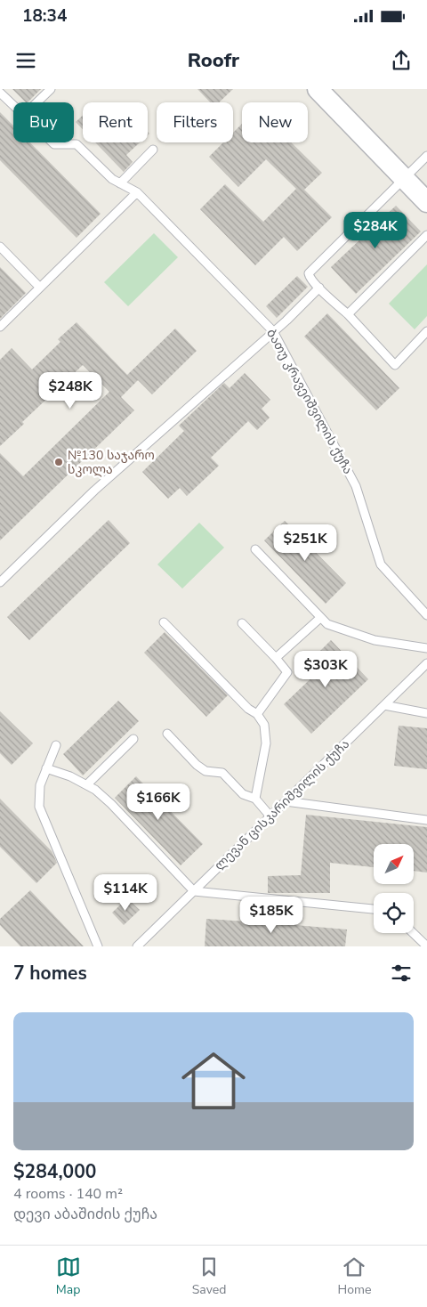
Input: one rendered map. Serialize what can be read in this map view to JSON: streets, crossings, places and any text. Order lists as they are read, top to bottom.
{
  "streets": {
    "lane": ["ბათუ კრავეიშვილის ქუჩა", "ლევან ცისკარიშვილის ქუჩა"]
  },
  "places": ["№130 საჯარო სკოლა"],
  "north": "top right",
  "page": {
    "status": "18:34",
    "header": "Roofr",
    "chip": [
      "Buy",
      "Rent",
      "Filters",
      "New"
    ],
    "price": [
      "$284K",
      "$248K",
      "$251K",
      "$303K",
      "$166K",
      "$114K",
      "$185K"
    ],
    "heading": "7 homes",
    "list": [
      {
        "name": "$284,000",
        "note": "4 rooms · 140 m² · დევი აბაშიძის ქუჩა"
      }
    ],
    "tabs": ["Map", "Saved", "Home"]
  }
}
